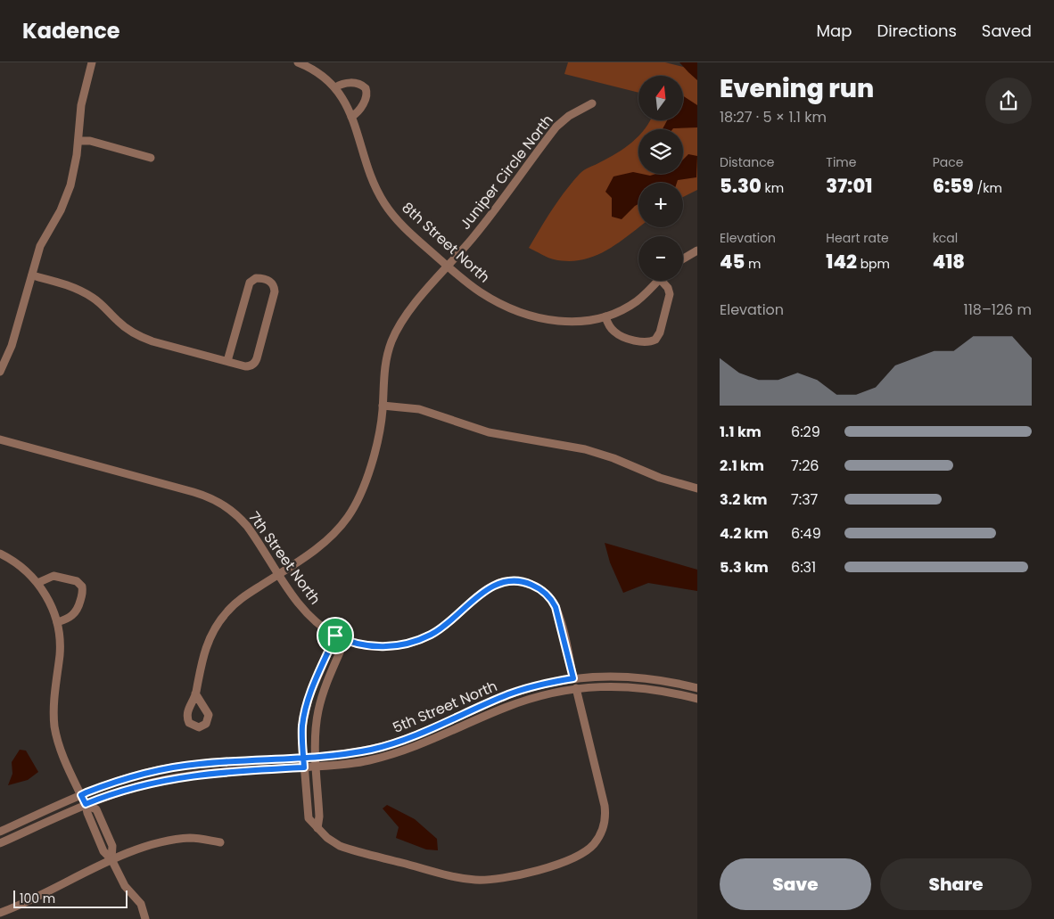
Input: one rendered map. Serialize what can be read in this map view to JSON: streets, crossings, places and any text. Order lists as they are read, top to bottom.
{
  "streets": {
    "street": [
      "Juniper Circle North",
      "8th Street North",
      "7th Street North",
      "5th Street North"
    ]
  },
  "crossings": [
    ["Juniper Circle North", "8th Street North"],
    ["Juniper Circle North", "7th Street North"],
    ["7th Street North", "5th Street North"]
  ],
  "scale_bar": "100 m",
  "north": "top",
  "page": {
    "header": "Kadence",
    "nav": ["Map", "Directions", "Saved"],
    "heading": ["Evening run", "18:27 · 5 × 1.1 km"],
    "map_buttons": ["+", "−"],
    "stats": [
      ["Distance", "5.30 km"],
      ["Time", "37:01"],
      ["Pace", "6:59 /km"],
      ["Elevation", "45 m"],
      ["Heart rate", "142 bpm"],
      ["kcal", "418"]
    ],
    "chart": ["Elevation", "118–126 m"],
    "list": [
      {
        "name": "1.1 km",
        "note": "6:29"
      },
      {
        "name": "2.1 km",
        "note": "7:26"
      },
      {
        "name": "3.2 km",
        "note": "7:37"
      },
      {
        "name": "4.2 km",
        "note": "6:49"
      },
      {
        "name": "5.3 km",
        "note": "6:31"
      }
    ],
    "buttons": ["Save", "Share"],
    "scale": "100 m"
  }
}
